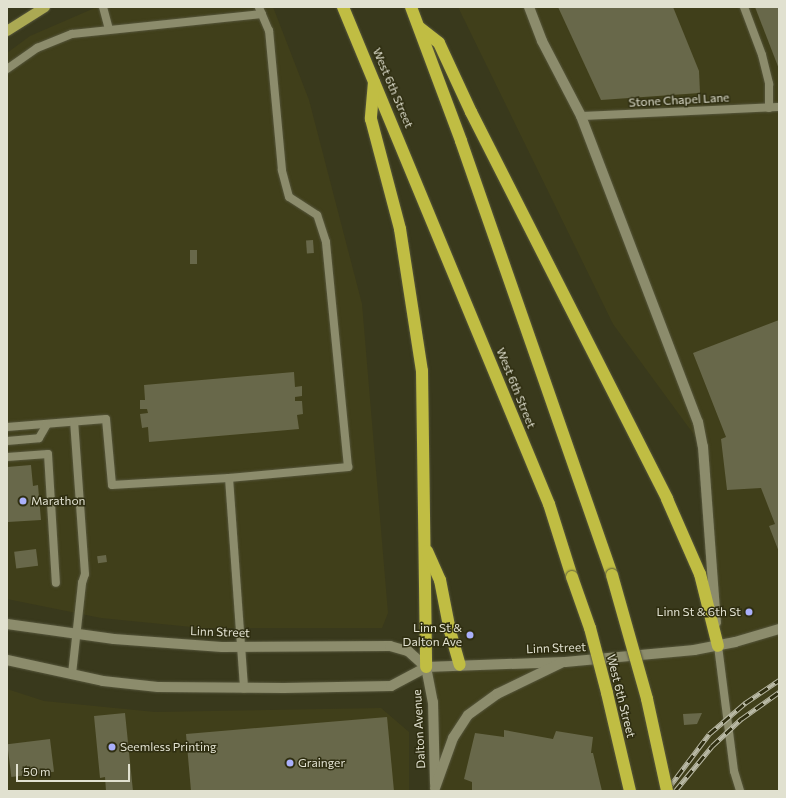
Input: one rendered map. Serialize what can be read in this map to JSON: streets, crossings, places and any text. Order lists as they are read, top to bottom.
{
  "streets": {
    "highway": ["West 6th Street"],
    "main road": ["Linn Street", "Dalton Avenue"],
    "lane": ["Stone Chapel Lane"]
  },
  "crossings": [
    ["Linn Street", "Dalton Avenue"]
  ],
  "places": [
    "Marathon",
    "Linn St & 6th St",
    "Linn St & Dalton Ave",
    "Seemless Printing",
    "Grainger"
  ],
  "scale_bar": "50 m"
}
